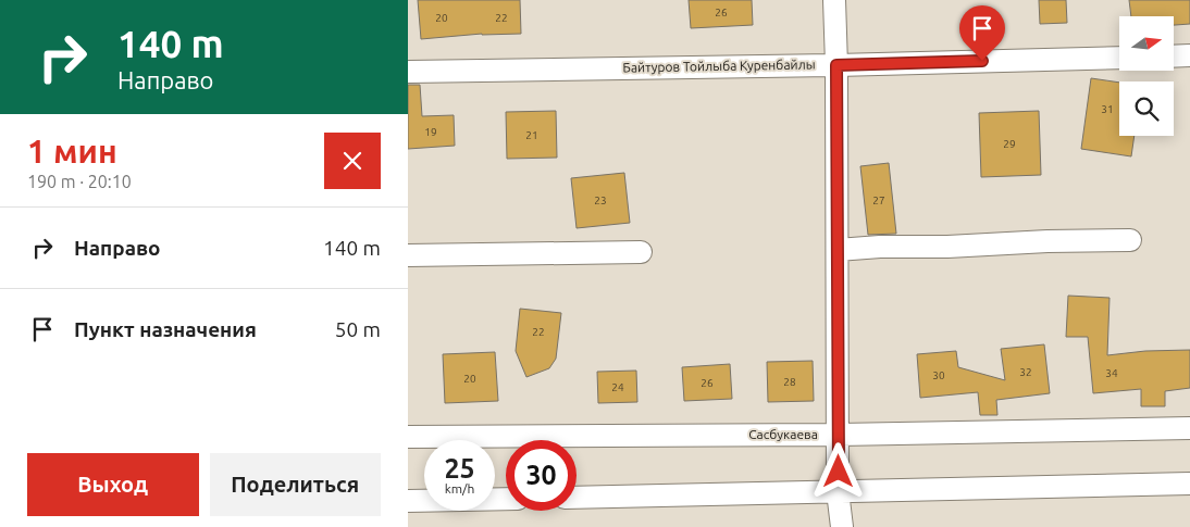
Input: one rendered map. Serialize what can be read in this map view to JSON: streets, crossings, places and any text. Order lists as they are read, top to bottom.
{
  "streets": {
    "street": ["Байтуров Тойлыба Куренбайлы", "Сасбукаева"]
  },
  "house_numbers": [
    "26",
    "20",
    "22",
    "31",
    "19",
    "21",
    "29",
    "23",
    "27",
    "22",
    "32",
    "34",
    "30",
    "20",
    "28",
    "26",
    "24"
  ],
  "north": "right",
  "page": {
    "turn": ["140 m", "Направо"],
    "heading": ["1 мин", "190 m · 20:10"],
    "list": [
      {
        "name": "Направо",
        "value": "140 m"
      },
      {
        "name": "Пункт назначения",
        "value": "50 m"
      }
    ],
    "speed": "25 km/h",
    "limit": "30",
    "buttons": ["Выход", "Поделиться"]
  }
}
